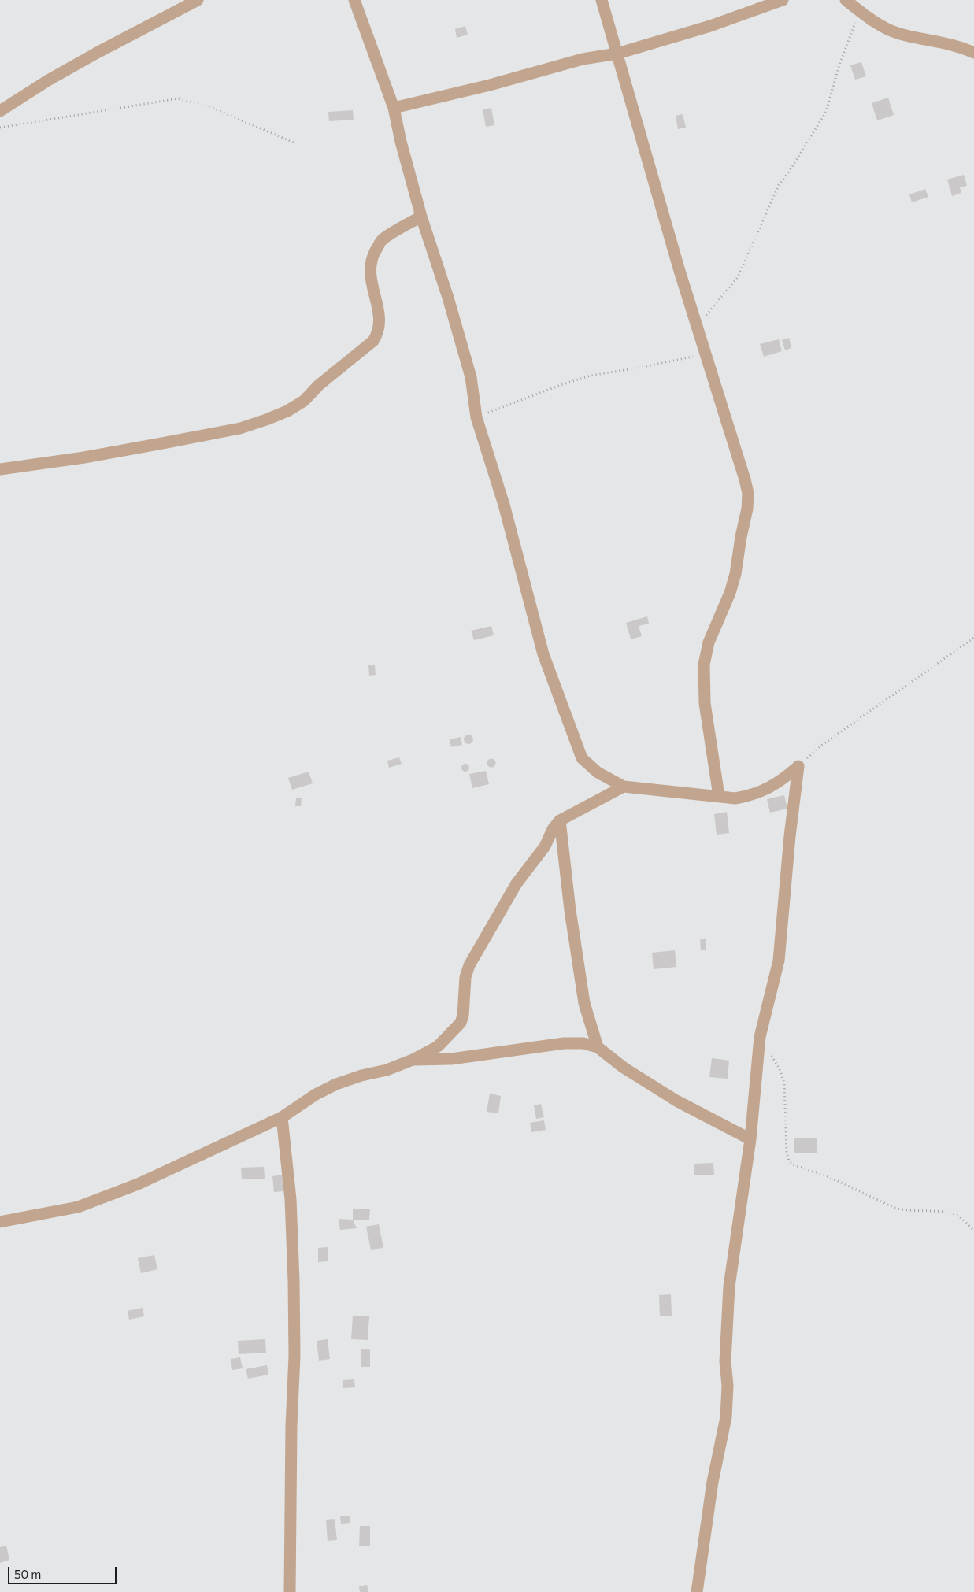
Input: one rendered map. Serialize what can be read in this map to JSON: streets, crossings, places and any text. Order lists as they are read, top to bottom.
{
  "scale_bar": "50 m"
}
